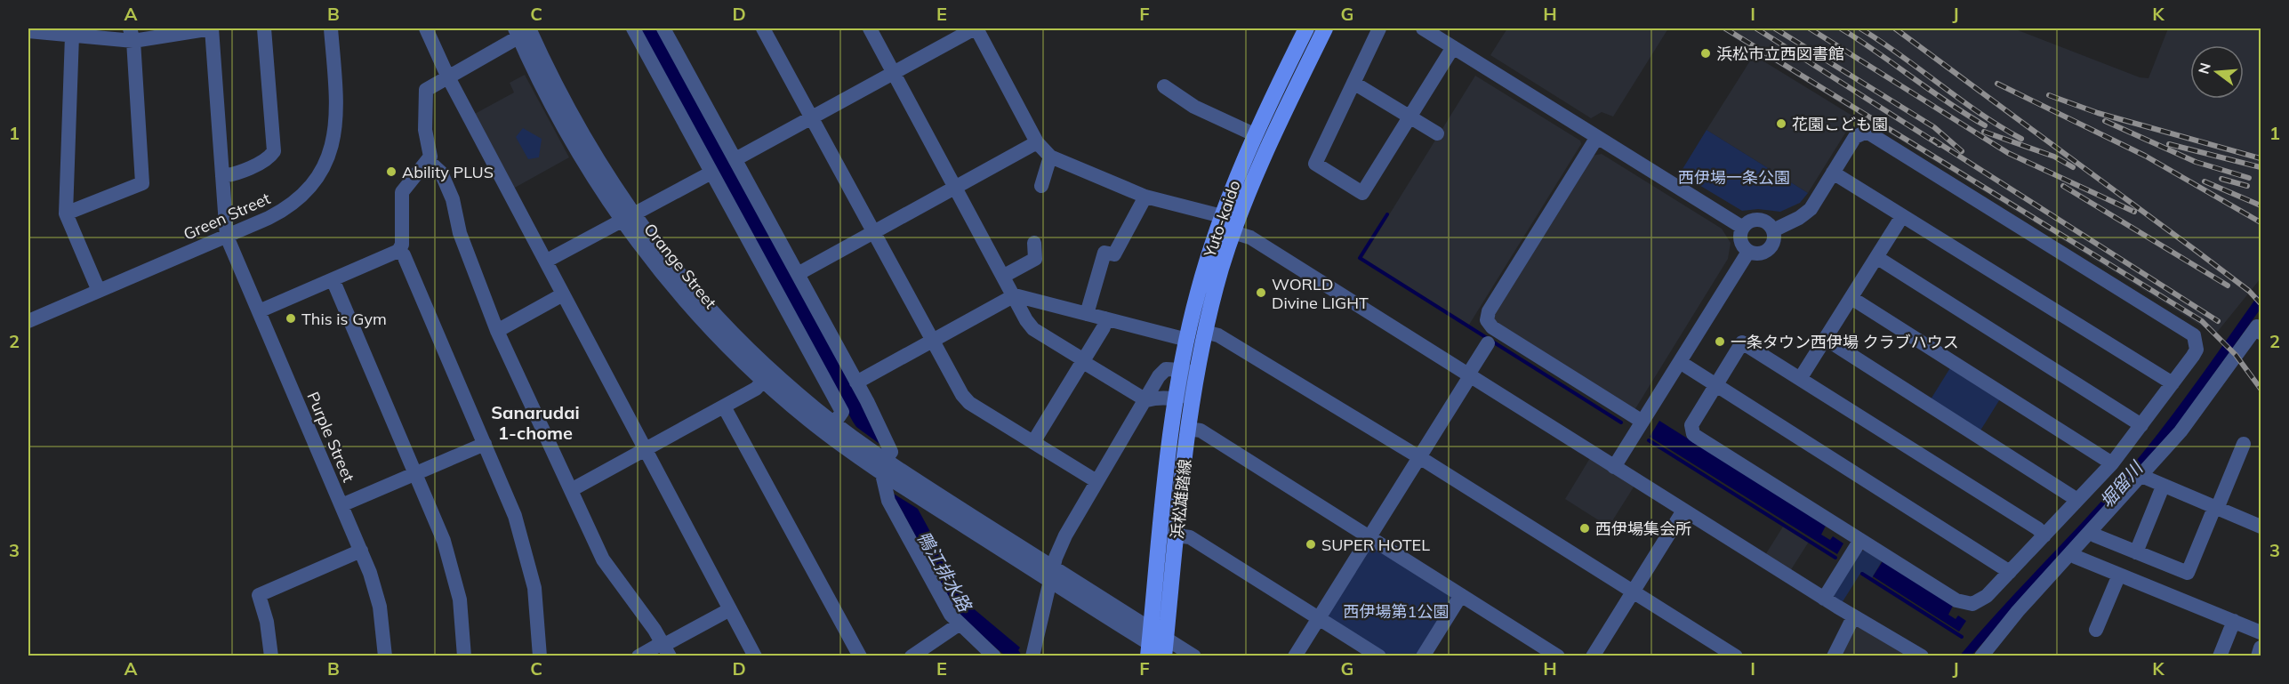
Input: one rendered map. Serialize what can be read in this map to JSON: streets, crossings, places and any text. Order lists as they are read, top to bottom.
{
  "streets": {
    "main road": ["Yuto-kaido", "浜松雄踏線"],
    "street": ["Green Street", "Orange Street", "Purple Street"]
  },
  "crossings": [
    ["Green Street", "Purple Street"],
    ["Yuto-kaido", "浜松雄踏線"]
  ],
  "districts": ["Sanarudai 1-chome"],
  "water": ["堀留川", "鴨江排水路"],
  "parks": ["西伊場一条公園", "西伊場第1公園"],
  "places": [
    "浜松市立西図書館",
    "花園こども園",
    "Ability PLUS",
    "WORLD Divine LIGHT",
    "This is Gym",
    "一条タウン西伊場 クラブハウス",
    "西伊場集会所",
    "SUPER HOTEL"
  ],
  "north": "left",
  "grid": {
    "columns": [
      "A",
      "B",
      "C",
      "D",
      "E",
      "F",
      "G",
      "H",
      "I",
      "J",
      "K"
    ],
    "rows": ["1", "2", "3"]
  }
}
